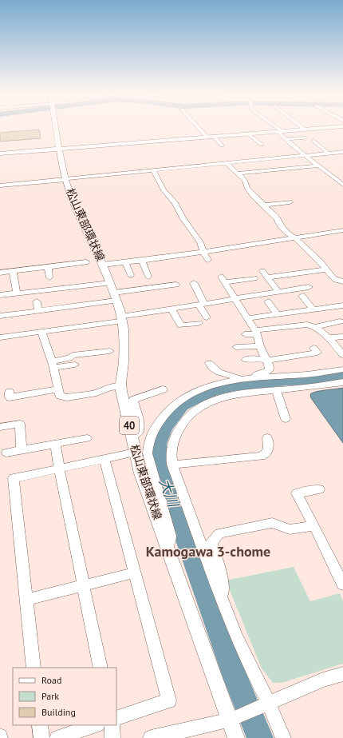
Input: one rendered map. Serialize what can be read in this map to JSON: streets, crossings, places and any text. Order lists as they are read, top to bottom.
{
  "streets": {
    "main road": ["松山東部環状線", "40"]
  },
  "districts": ["Kamogawa 3-chome"],
  "water": ["大川"],
  "legend": ["Road", "Park", "Building"]
}
